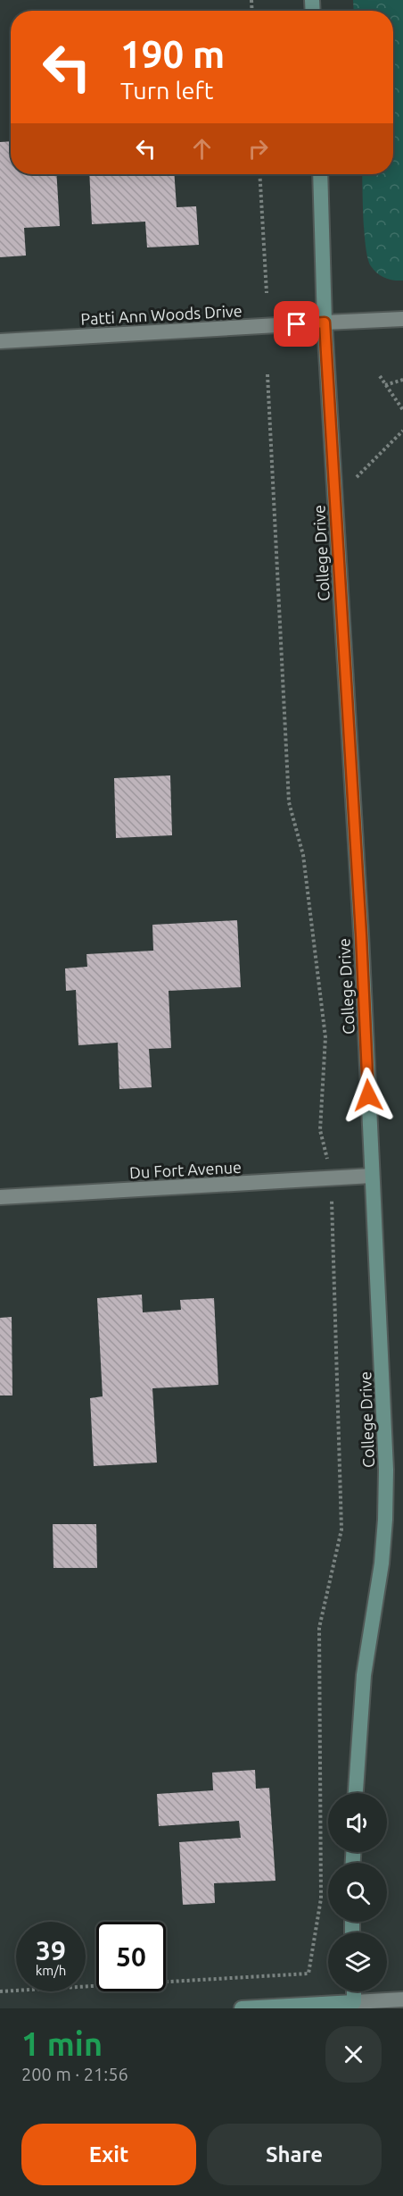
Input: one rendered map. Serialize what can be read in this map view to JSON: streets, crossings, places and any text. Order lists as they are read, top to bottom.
{
  "streets": {
    "main road": ["College Drive"],
    "street": ["Patti Ann Woods Drive", "Du Fort Avenue"]
  },
  "crossings": [
    ["Patti Ann Woods Drive", "College Drive"],
    ["College Drive", "Du Fort Avenue"]
  ],
  "page": {
    "turn": ["190 m", "Turn left"],
    "speed": "39 km/h",
    "limit": "50",
    "heading": ["1 min", "200 m · 21:56"],
    "buttons": ["Exit", "Share"]
  }
}
